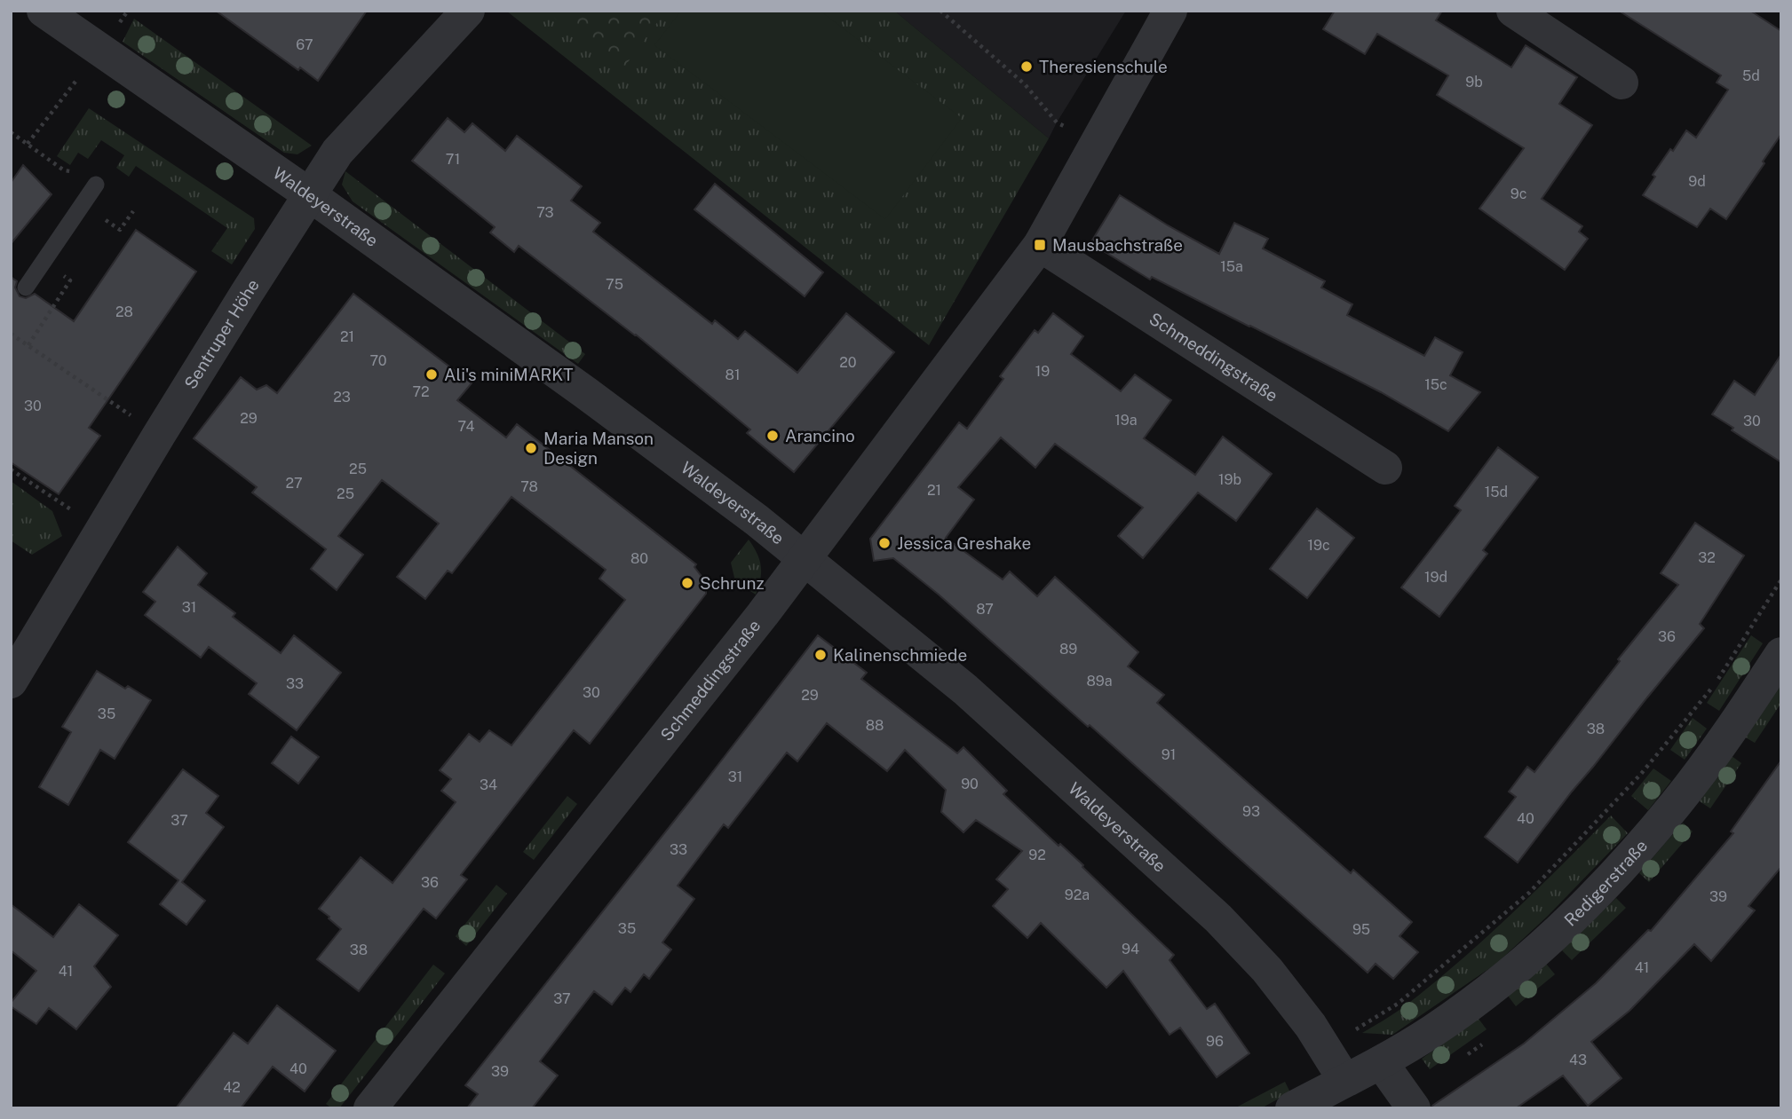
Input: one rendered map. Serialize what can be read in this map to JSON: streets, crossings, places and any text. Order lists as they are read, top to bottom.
{
  "streets": {
    "street": [
      "Waldeyerstraße",
      "Sentruper Höhe",
      "Schmeddingstraße",
      "Redigerstraße"
    ]
  },
  "crossings": [
    ["Waldeyerstraße", "Sentruper Höhe"],
    ["Waldeyerstraße", "Schmeddingstraße"],
    ["Waldeyerstraße", "Redigerstraße"]
  ],
  "places": {
    "other": [
      "Theresienschule",
      "Ali's miniMARKT",
      "Arancino",
      "Maria Manson Design",
      "Jessica Greshake",
      "Schrunz",
      "Kalinenschmiede"
    ],
    "transit": ["Mausbachstraße"]
  },
  "house_numbers": [
    "67",
    "5d",
    "9b",
    "71",
    "9d",
    "9c",
    "73",
    "15a",
    "75",
    "28",
    "21",
    "70",
    "20",
    "19",
    "81",
    "15c",
    "72",
    "23",
    "30",
    "29",
    "19a",
    "30",
    "74",
    "25",
    "19b",
    "27",
    "78",
    "21",
    "15d",
    "25",
    "19c",
    "32",
    "80",
    "19d",
    "31",
    "87",
    "36",
    "89",
    "89a",
    "33",
    "30",
    "29",
    "35",
    "88",
    "38",
    "91",
    "31",
    "90",
    "34",
    "93",
    "40",
    "37",
    "33",
    "92",
    "36",
    "92a",
    "39",
    "35",
    "95",
    "94",
    "38",
    "41",
    "41",
    "37",
    "96",
    "43",
    "40",
    "39",
    "42"
  ]
}
